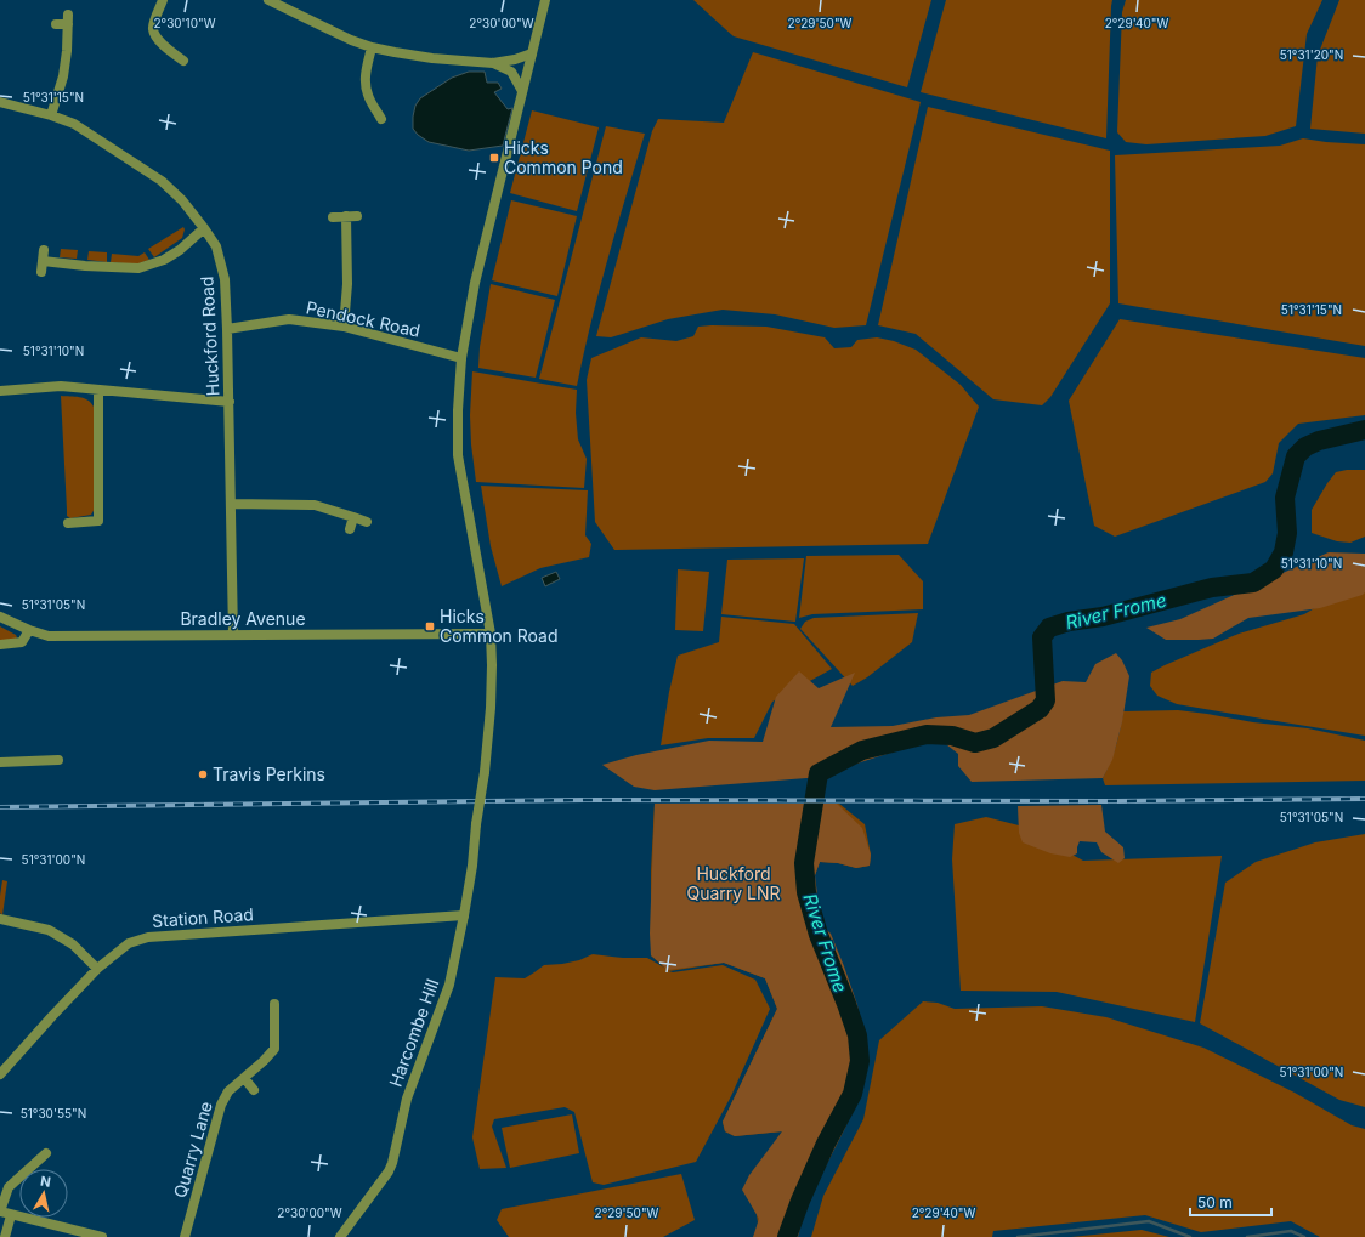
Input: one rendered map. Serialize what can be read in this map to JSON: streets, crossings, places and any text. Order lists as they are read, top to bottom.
{
  "streets": {
    "street": [
      "Pendock Road",
      "Huckford Road",
      "Bradley Avenue",
      "Station Road",
      "Harcombe Hill",
      "Quarry Lane"
    ]
  },
  "crossings": [
    ["Pendock Road", "Huckford Road"],
    ["Huckford Road", "Bradley Avenue"],
    ["Bradley Avenue", "Harcombe Hill"],
    ["Station Road", "Harcombe Hill"]
  ],
  "water": ["River Frome"],
  "parks": ["Huckford Quarry LNR"],
  "places": {
    "transit": ["Hicks Common Pond", "Hicks Common Road"],
    "other": ["Travis Perkins"]
  },
  "scale_bar": "50 m",
  "north": "top",
  "coordinates": [
    "2°30'10\"W",
    "2°30'00\"W",
    "2°29'50\"W",
    "2°29'40\"W",
    "51°31'20\"N",
    "51°31'15\"N",
    "51°31'10\"N",
    "51°31'05\"N",
    "51°31'00\"N",
    "51°30'55\"N"
  ]
}
